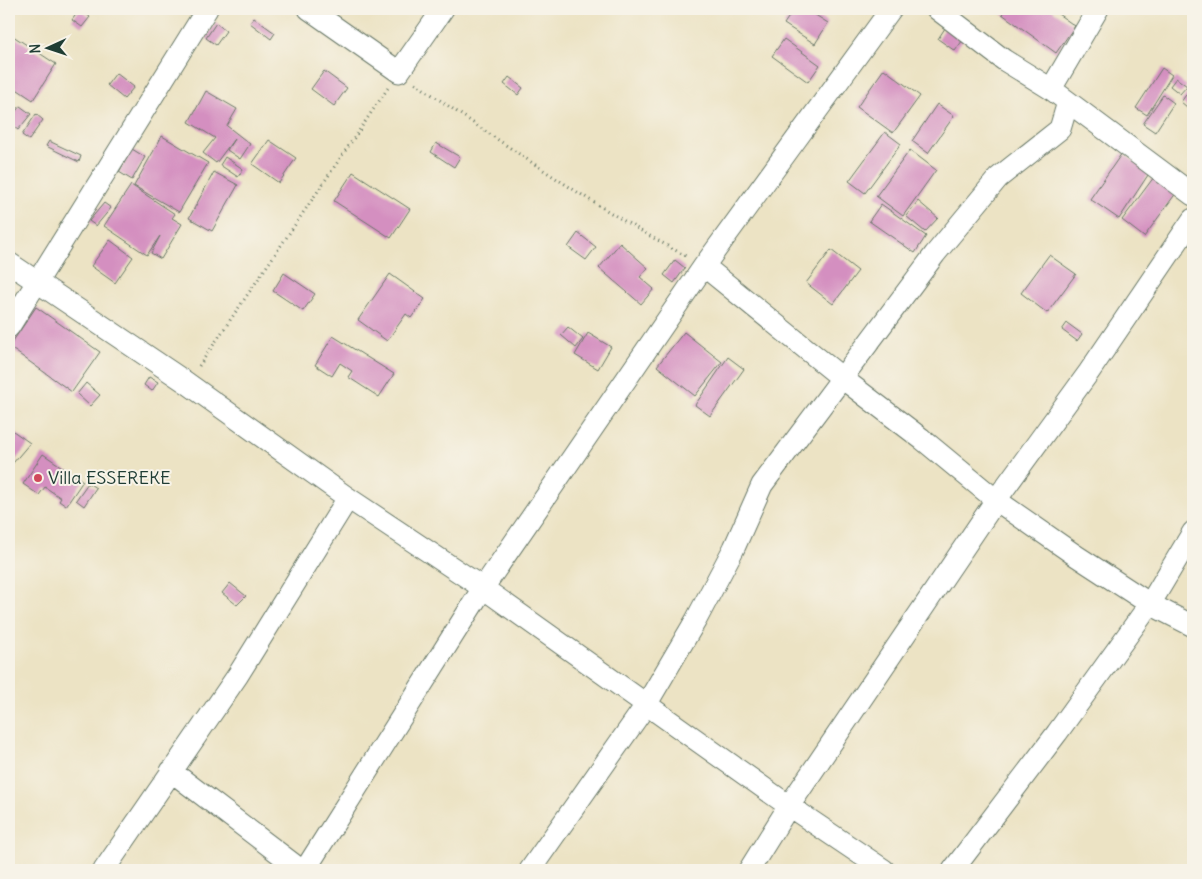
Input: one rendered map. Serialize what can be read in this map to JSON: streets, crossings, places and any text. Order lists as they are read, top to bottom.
{
  "places": ["Villa ESSEREKE"],
  "north": "left"
}
